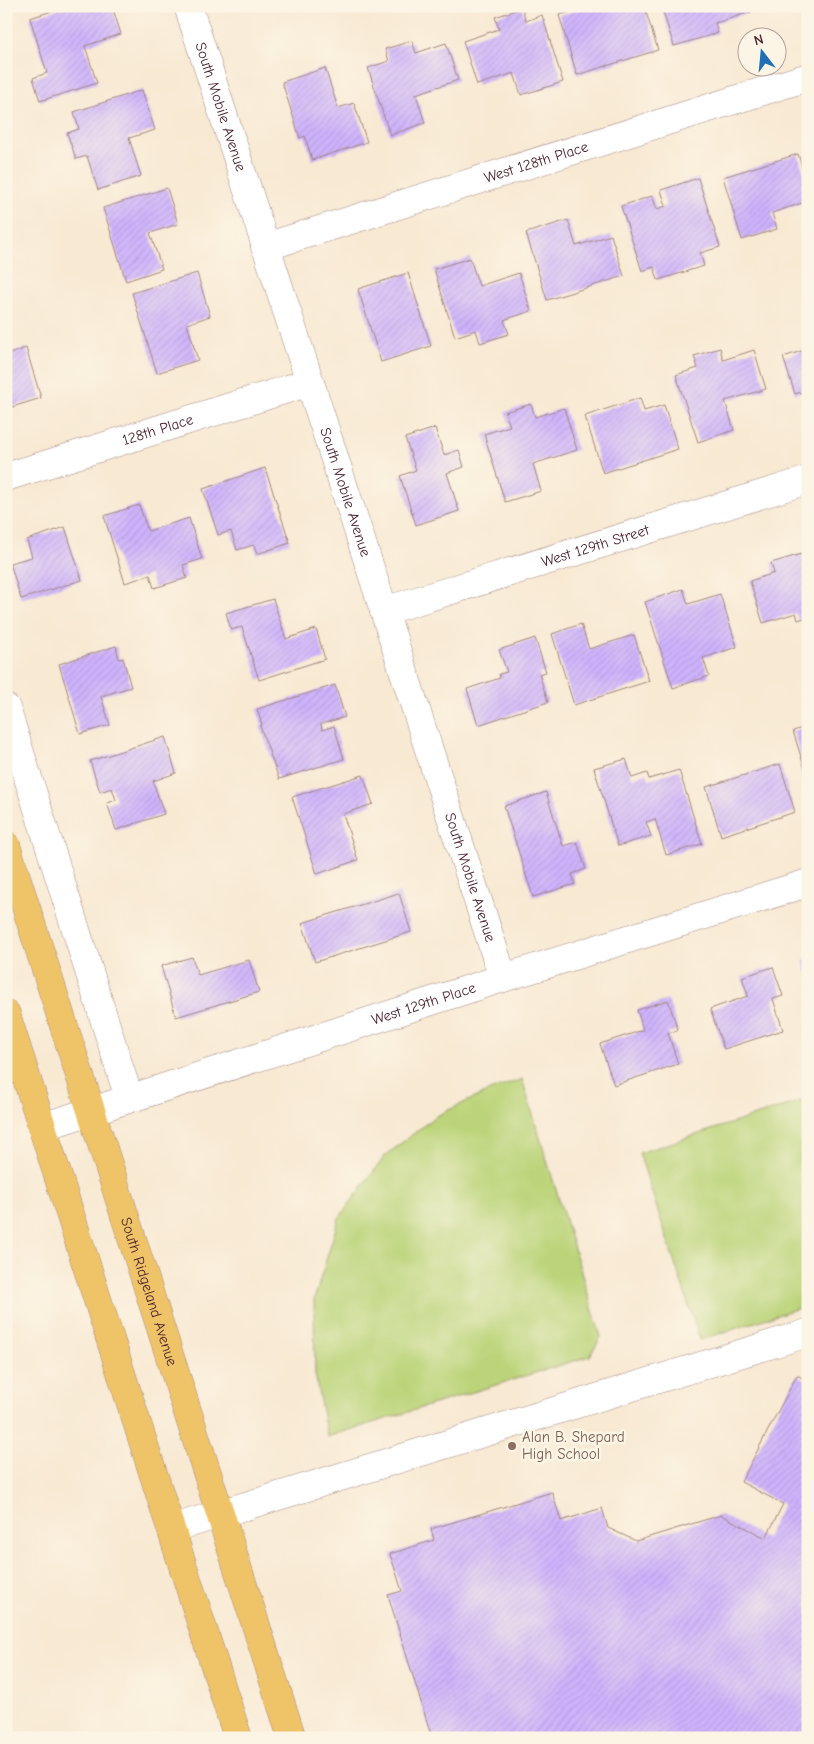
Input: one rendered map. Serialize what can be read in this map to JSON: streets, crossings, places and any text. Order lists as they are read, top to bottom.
{
  "streets": {
    "main road": ["South Ridgeland Avenue"],
    "street": [
      "South Mobile Avenue",
      "West 128th Place",
      "128th Place",
      "West 129th Street",
      "West 129th Place"
    ]
  },
  "crossings": [
    ["South Mobile Avenue", "West 128th Place"],
    ["South Mobile Avenue", "128th Place"],
    ["South Mobile Avenue", "West 129th Street"],
    ["South Mobile Avenue", "West 129th Place"],
    ["West 129th Place", "South Ridgeland Avenue"]
  ],
  "places": ["Alan B. Shepard High School"],
  "north": "top"
}
